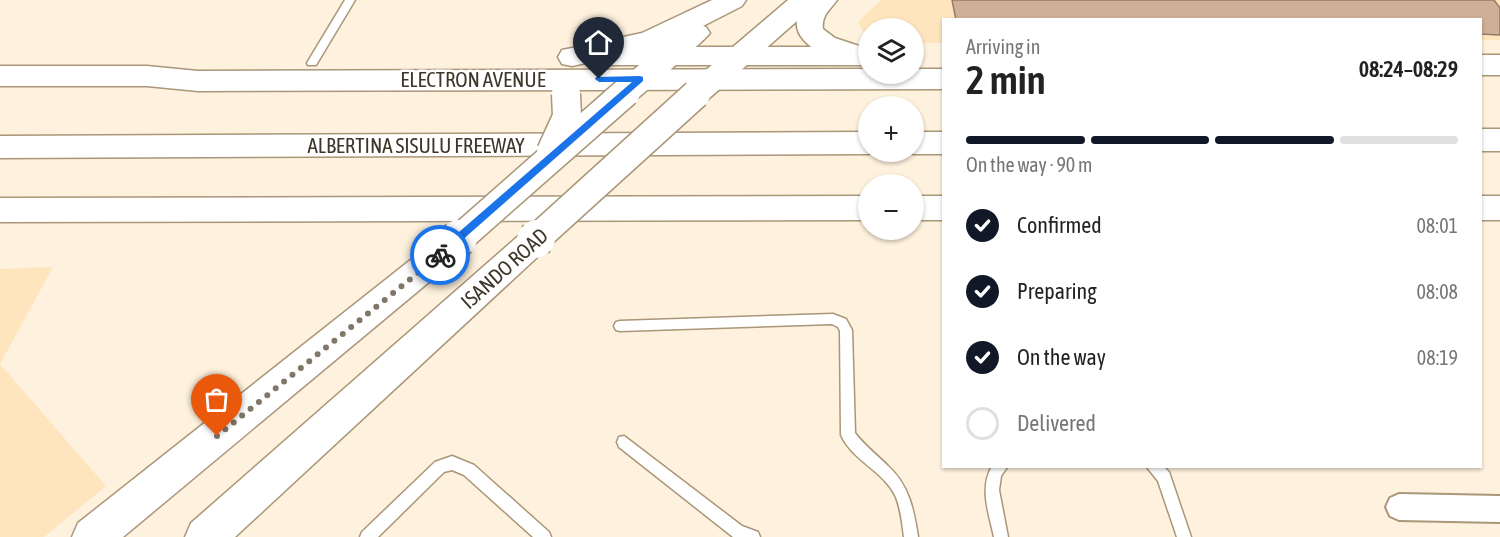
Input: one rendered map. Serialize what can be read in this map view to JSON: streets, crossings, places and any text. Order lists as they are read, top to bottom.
{
  "streets": {
    "main road": ["ELECTRON AVENUE", "ALBERTINA SISULU FREEWAY", "ISANDO ROAD"]
  },
  "crossings": [
    ["ELECTRON AVENUE", "ISANDO ROAD"]
  ],
  "page": {
    "map_buttons": ["+", "−"],
    "heading": ["2 min", "Arriving in", "08:24–08:29"],
    "bar": "On the way · 90 m",
    "list": [
      ["Confirmed", "08:01"],
      ["Preparing", "08:08"],
      ["On the way", "08:19"],
      "Delivered"
    ]
  }
}
